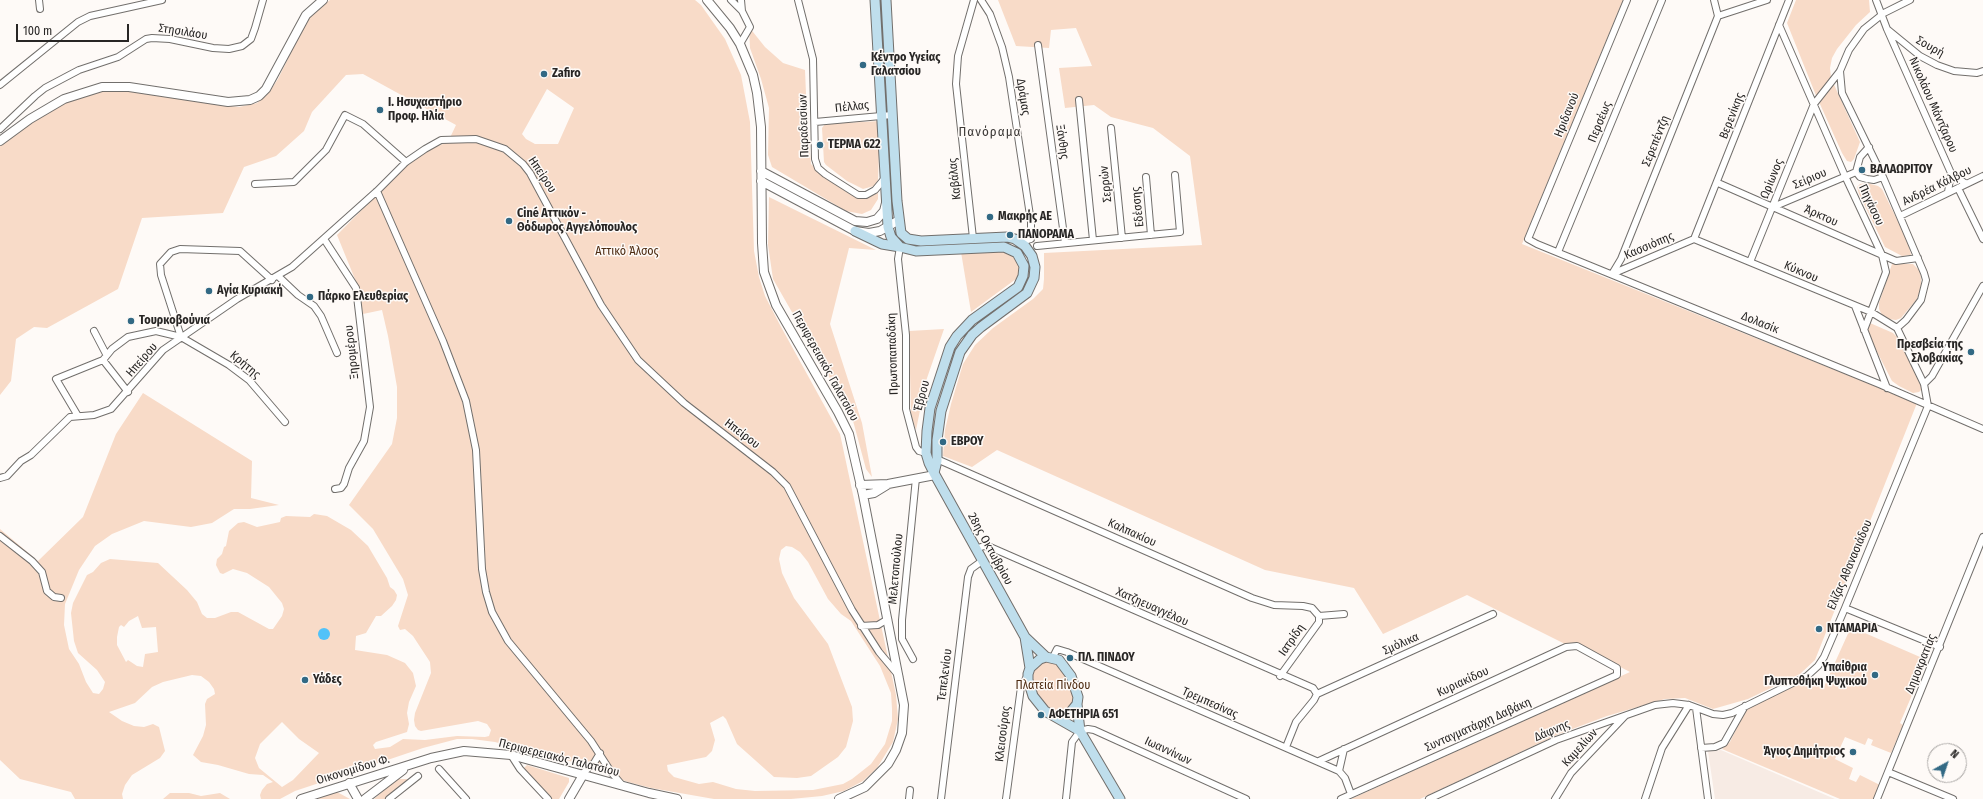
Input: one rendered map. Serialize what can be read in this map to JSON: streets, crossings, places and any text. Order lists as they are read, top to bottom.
{
  "streets": {
    "main road": ["Έβρου", "28ης Οκτωβρίου"],
    "street": [
      "Στησιλάου",
      "Σουρή",
      "Δράμας",
      "Νικολάου Μάντζαρου",
      "Πέλλας",
      "Ηριδανού",
      "Βερενίκης",
      "Περσέως",
      "Παραδεισίων",
      "Σερεπέντζη",
      "Ξάνθης",
      "Ηπείρου",
      "Καβάλας",
      "Ωρίωνος",
      "Σείριου",
      "Σερρών",
      "Ανδρέα Κάλβου",
      "Πηγάσου",
      "Εδέσσης",
      "Άρκτου",
      "Κασσιόπης",
      "Κύκνου",
      "Δολασίκ",
      "Ξηρομέρου",
      "Πρωτοπαπαδάκη",
      "Κρήτης",
      "Περιφερειακός Γαλατσίου",
      "Καλπακίου",
      "Ελίζας Αθανασιάδου",
      "Μελετοπούλου",
      "Χατζηευαγγέλου",
      "Ιατρίδη",
      "Σμόλικα",
      "Δημοκρατίας",
      "Τεπελενίου",
      "Κυριακίδου",
      "Τρεμπεσίνας",
      "Συνταγματάρχη Δαβάκη",
      "Δάφνης",
      "Κλεισούρας",
      "Καμελίων",
      "Ιωαννίνων",
      "Οικονομίδου Φ."
    ]
  },
  "crossings": [
    ["Σουρή", "Νικολάου Μάντζαρου"],
    ["Σουρή", "Ωρίωνος"],
    ["Νικολάου Μάντζαρου", "Ανδρέα Κάλβου"],
    ["Πέλλας", "Παραδεισίων"],
    ["Ηριδανού", "Δολασίκ"],
    ["Βερενίκης", "Πηγάσου"],
    ["Βερενίκης", "Άρκτου"],
    ["Βερενίκης", "Κασσιόπης"],
    ["Βερενίκης", "Κύκνου"],
    ["Περσέως", "Δολασίκ"],
    ["Σερεπέντζη", "Κασσιόπης"],
    ["Σερεπέντζη", "Δολασίκ"],
    ["Ηπείρου", "Ξηρομέρου"],
    ["Ηπείρου", "Κρήτης"],
    ["Ηπείρου", "Περιφερειακός Γαλατσίου"],
    ["Ωρίωνος", "Σείριου"],
    ["Ωρίωνος", "Πηγάσου"],
    ["Ωρίωνος", "Άρκτου"],
    ["Ωρίωνος", "Κύκνου"],
    ["Σείριου", "Πηγάσου"],
    ["Σείριου", "Άρκτου"],
    ["Πηγάσου", "Άρκτου"],
    ["Πηγάσου", "Κύκνου"],
    ["Κασσιόπης", "Κύκνου"],
    ["Κασσιόπης", "Δολασίκ"],
    ["Δολασίκ", "Ελίζας Αθανασιάδου"],
    ["Πρωτοπαπαδάκη", "Έβρου"],
    ["Περιφερειακός Γαλατσίου", "Οικονομίδου Φ."],
    ["Έβρου", "Καλπακίου"],
    ["Έβρου", "28ης Οκτωβρίου"],
    ["Καλπακίου", "Ιατρίδη"],
    ["28ης Οκτωβρίου", "Χατζηευαγγέλου"],
    ["28ης Οκτωβρίου", "Τεπελενίου"],
    ["28ης Οκτωβρίου", "Τρεμπεσίνας"],
    ["28ης Οκτωβρίου", "Κλεισούρας"],
    ["28ης Οκτωβρίου", "Ιωαννίνων"],
    ["Ελίζας Αθανασιάδου", "Δάφνης"],
    ["Χατζηευαγγέλου", "Ιατρίδη"],
    ["Χατζηευαγγέλου", "Σμόλικα"],
    ["Κυριακίδου", "Τρεμπεσίνας"],
    ["Κυριακίδου", "Συνταγματάρχη Δαβάκη"],
    ["Τρεμπεσίνας", "Κλεισούρας"],
    ["Δάφνης", "Καμελίων"]
  ],
  "districts": ["Πανόραμα"],
  "parks": ["Αττικό Άλσος", "Πλατεία Πίνδου"],
  "places": [
    "Κέντρο Υγείας Γαλατσίου",
    "Zafiro",
    "Ι. Ησυχαστήριο Προφ. Ηλία",
    "ΤΕΡΜΑ 622",
    "ΒΑΛΑΩΡΙΤΟΥ",
    "Μακρής ΑΕ",
    "Ciné Αττικόν - Θόδωρος Αγγελόπουλος",
    "ΠΑΝΟΡΑΜΑ",
    "Αγία Κυριακή",
    "Πάρκο Ελευθερίας",
    "Τουρκοβούνια",
    "Πρεσβεία της Σλοβακίας",
    "ΕΒΡΟΥ",
    "ΝΤΑΜΑΡΙΑ",
    "ΠΛ. ΠΙΝΔΟΥ",
    "Υπαίθρια Γλυπτοθήκη Ψυχικού",
    "Υάδες",
    "ΑΦΕΤΗΡΙΑ 651",
    "Άγιος Δημήτριος"
  ],
  "scale_bar": "100 m",
  "north": "top right"
}
